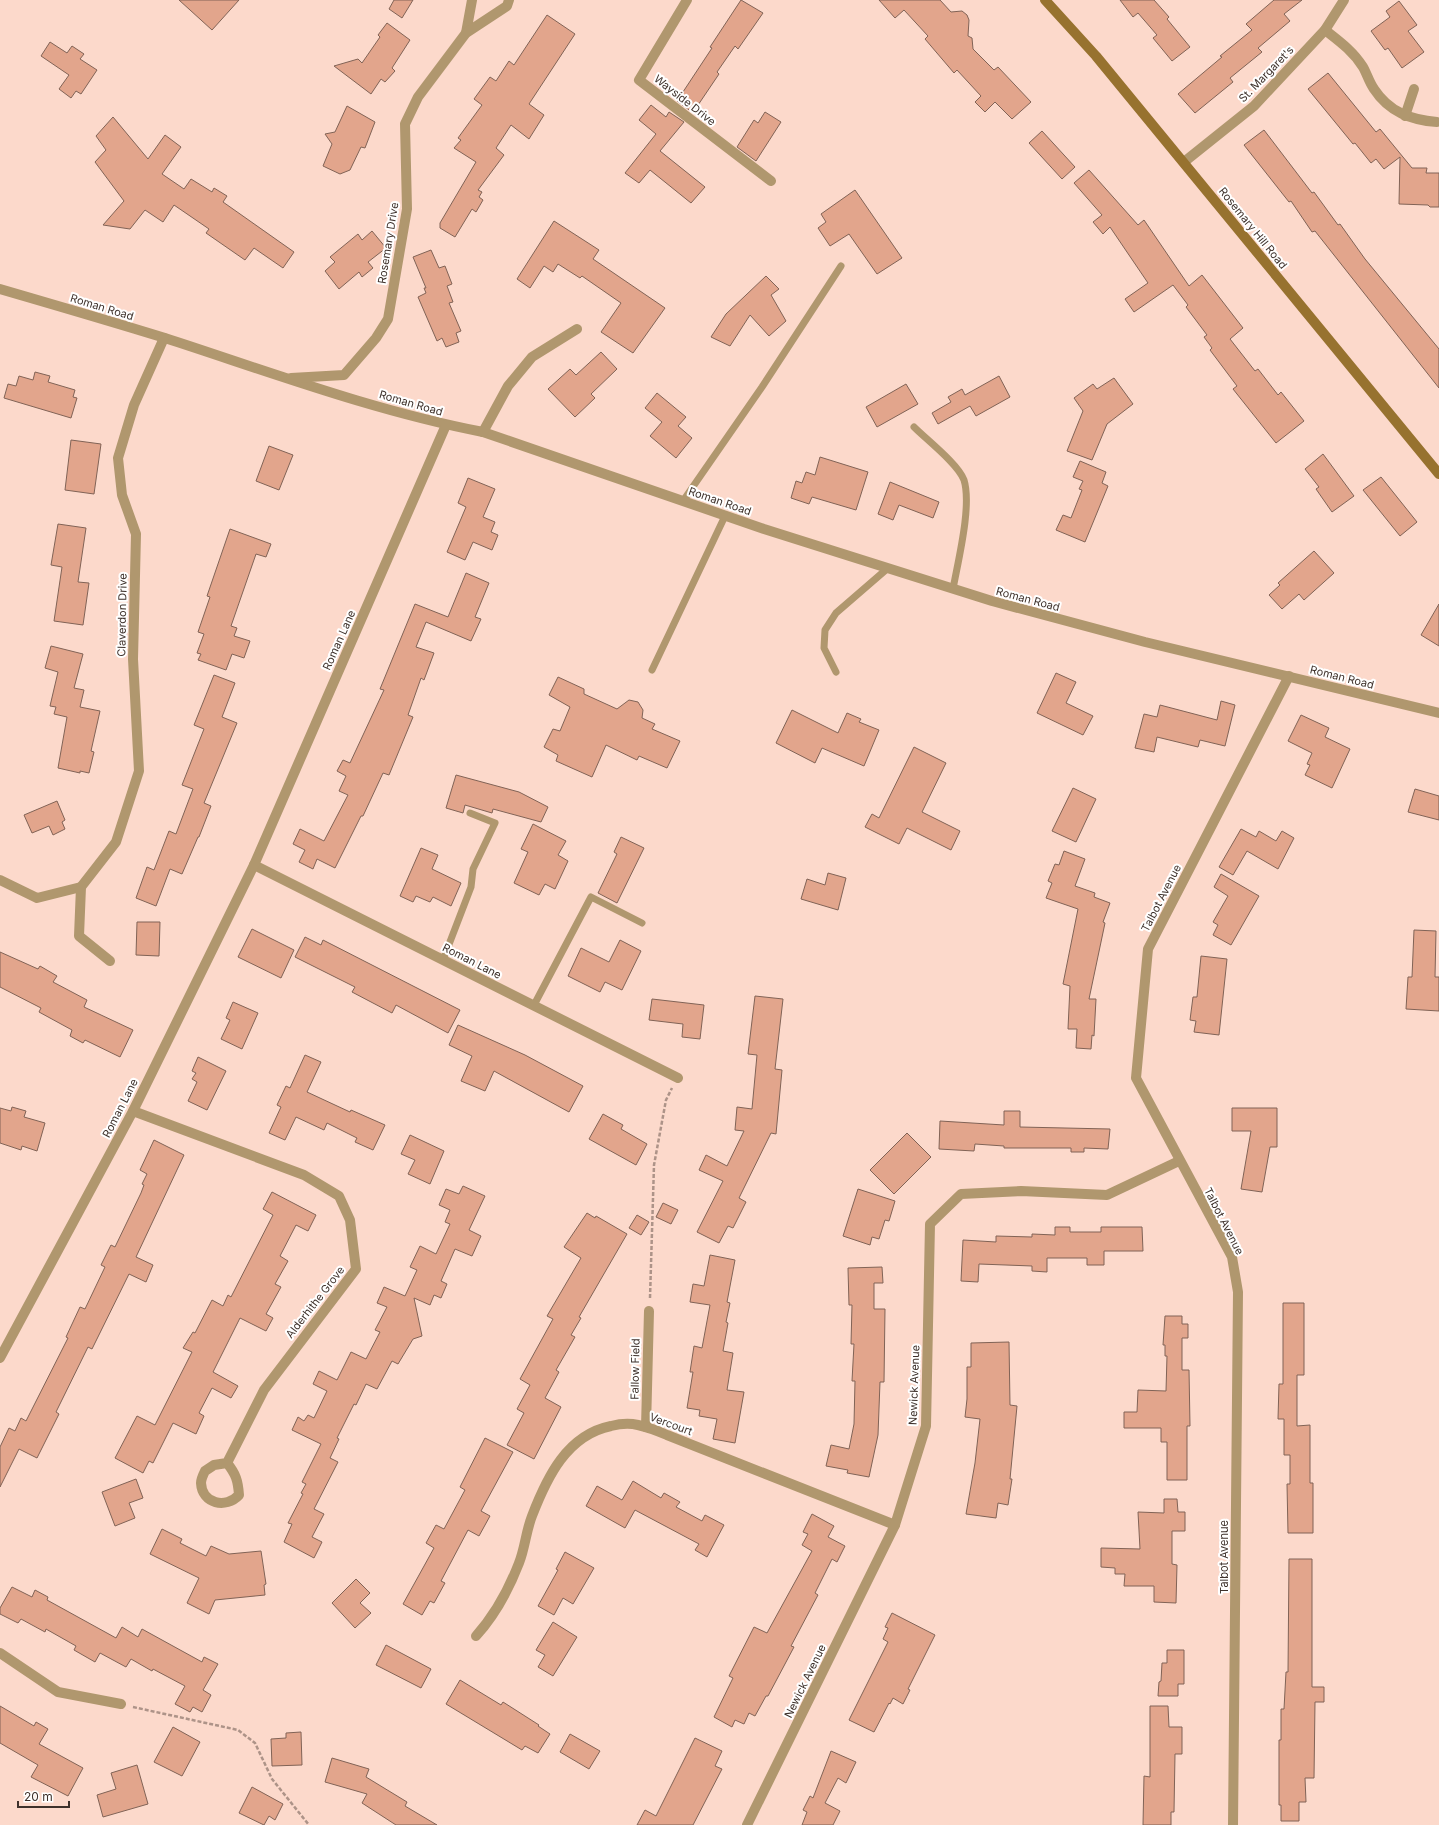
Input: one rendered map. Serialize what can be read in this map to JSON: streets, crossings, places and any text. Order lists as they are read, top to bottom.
{
  "streets": {
    "main road": ["Rosemary Hill Road"],
    "street": [
      "St. Margaret's",
      "Wayside Drive",
      "Rosemary Drive",
      "Roman Road",
      "Claverdon Drive",
      "Roman Lane",
      "Talbot Avenue",
      "Alderhithe Grove",
      "Fallow Field",
      "Newick Avenue",
      "Vercourt"
    ]
  },
  "crossings": [
    ["St. Margaret's", "Rosemary Hill Road"],
    ["Rosemary Drive", "Roman Road"],
    ["Roman Road", "Claverdon Drive"],
    ["Roman Road", "Roman Lane"],
    ["Roman Road", "Talbot Avenue"],
    ["Roman Lane", "Alderhithe Grove"],
    ["Talbot Avenue", "Newick Avenue"],
    ["Fallow Field", "Vercourt"],
    ["Newick Avenue", "Vercourt"]
  ],
  "scale_bar": "20 m"
}
